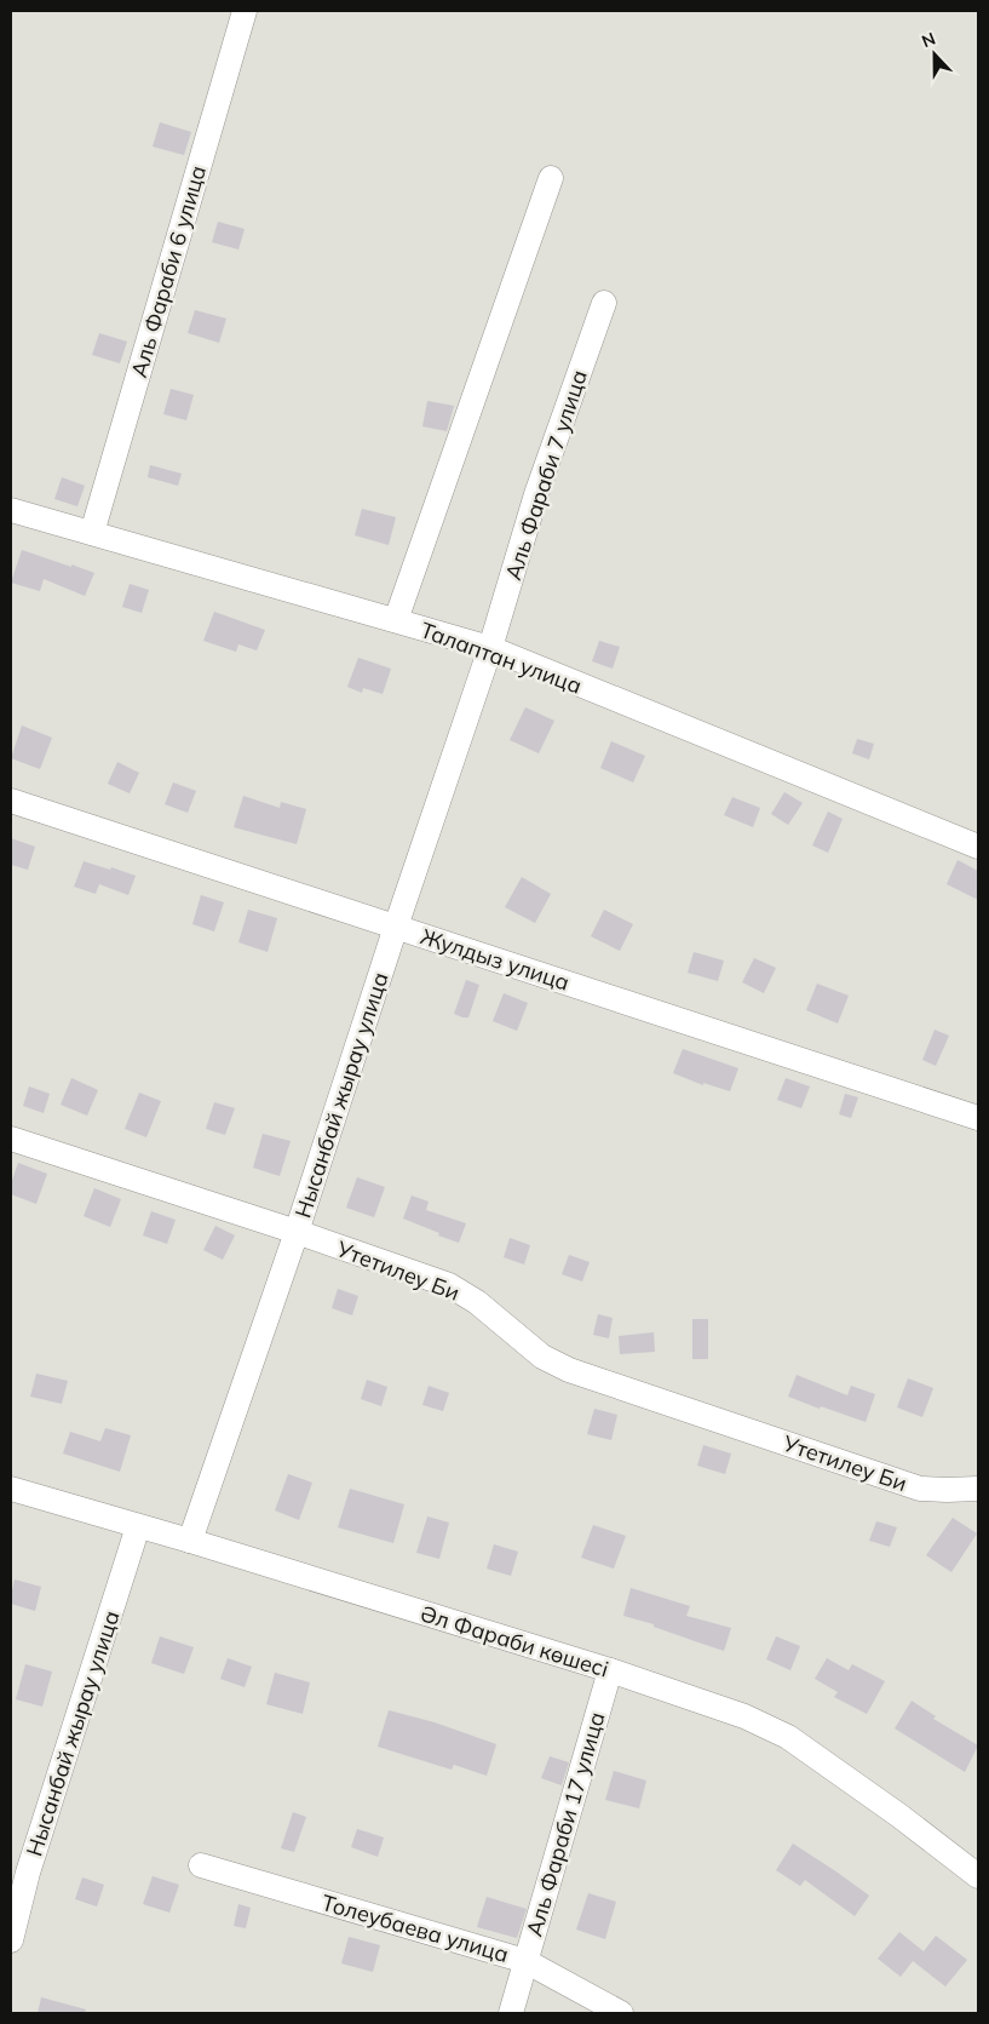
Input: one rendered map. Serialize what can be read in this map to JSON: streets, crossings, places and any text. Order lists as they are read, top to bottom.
{
  "streets": {
    "street": [
      "Аль Фараби 6 улица",
      "Аль Фараби 7 улица",
      "Талаптан улица",
      "Жулдыз улица",
      "Нысанбай жырау улица",
      "Утетилеу Би",
      "Әл Фараби көшесі",
      "Аль Фараби 17 улица",
      "Толеубаева улица"
    ]
  },
  "crossings": [
    ["Аль Фараби 6 улица", "Талаптан улица"],
    ["Аль Фараби 7 улица", "Талаптан улица"],
    ["Аль Фараби 7 улица", "Нысанбай жырау улица"],
    ["Талаптан улица", "Нысанбай жырау улица"],
    ["Жулдыз улица", "Нысанбай жырау улица"],
    ["Нысанбай жырау улица", "Утетилеу Би"],
    ["Нысанбай жырау улица", "Әл Фараби көшесі"],
    ["Әл Фараби көшесі", "Аль Фараби 17 улица"],
    ["Аль Фараби 17 улица", "Толеубаева улица"]
  ],
  "north": "top"
}
